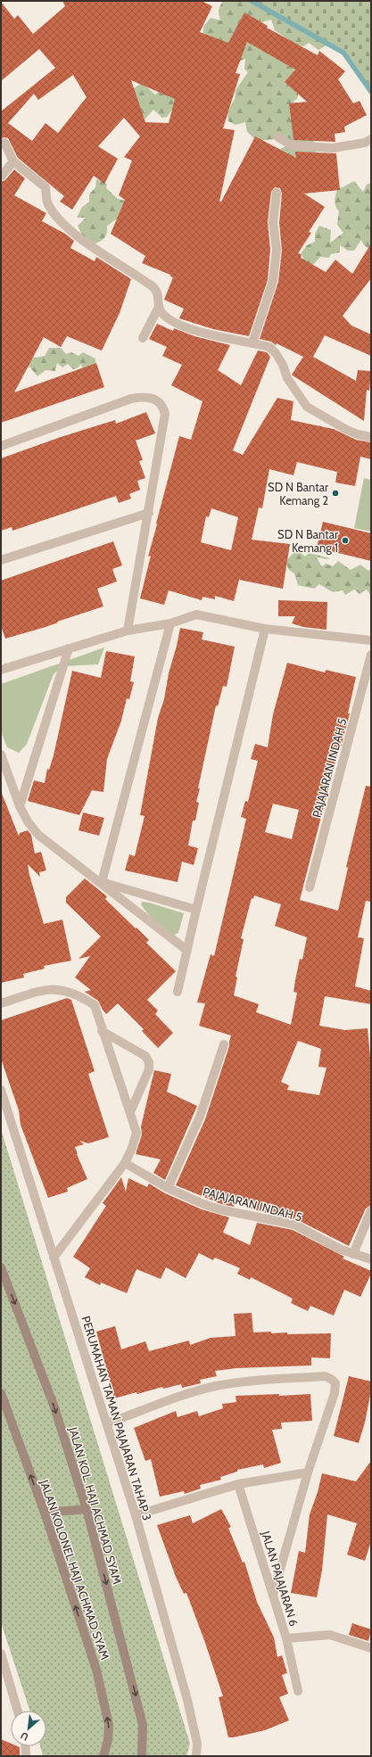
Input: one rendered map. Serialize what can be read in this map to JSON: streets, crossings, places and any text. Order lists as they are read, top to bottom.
{
  "streets": {
    "main road": ["JALAN KOL. HAJI ACHMAD SYAM", "JALAN KOLONEL HAJI ACHMAD SYAM"],
    "street": ["PAJAJARAN INDAH 5", "PERUMAHAN TAMAN PAJAJARAN TAHAP 3", "JALAN PAJAJARAN 6"]
  },
  "one_way": ["JALAN KOL. HAJI ACHMAD SYAM", "JALAN KOLONEL HAJI ACHMAD SYAM"],
  "places": ["SD N Bantar Kemang 2", "SD N Bantar Kemang 1"],
  "north": "bottom left"
}
